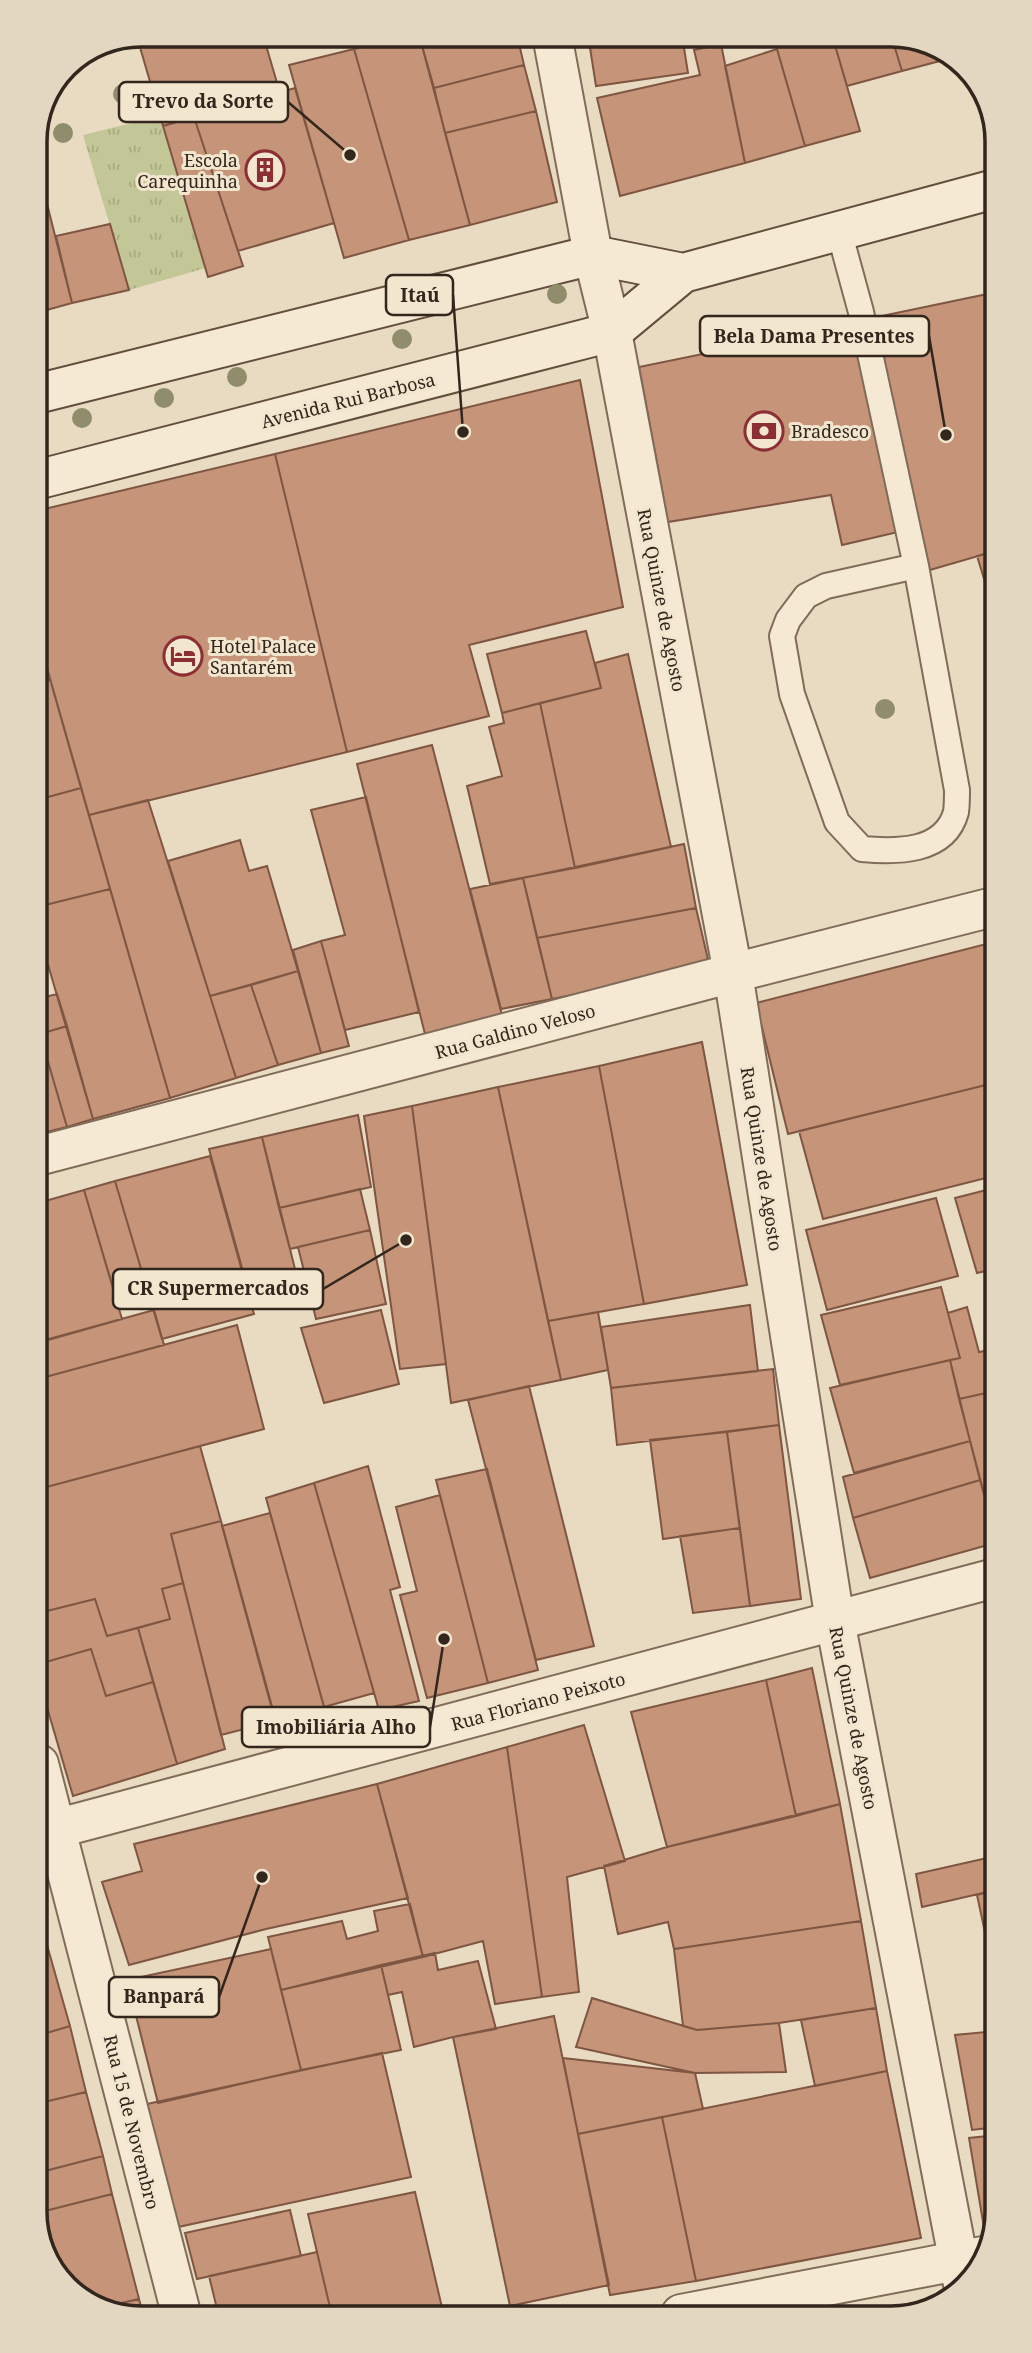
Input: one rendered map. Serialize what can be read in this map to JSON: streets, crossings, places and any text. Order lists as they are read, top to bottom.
{
  "streets": {
    "street": [
      "Avenida Rui Barbosa",
      "Rua Quinze de Agosto",
      "Rua Galdino Veloso",
      "Rua Floriano Peixoto",
      "Rua 15 de Novembro"
    ]
  },
  "crossings": [
    ["Avenida Rui Barbosa", "Rua Quinze de Agosto"],
    ["Rua Quinze de Agosto", "Rua Galdino Veloso"],
    ["Rua Quinze de Agosto", "Rua Floriano Peixoto"],
    ["Rua Floriano Peixoto", "Rua 15 de Novembro"]
  ],
  "places": {
    "other": [
      "Trevo da Sorte",
      "Itaú",
      "Bela Dama Presentes",
      "CR Supermercados",
      "Imobiliária Alho",
      "Banpará"
    ],
    "building": ["Escola Carequinha"],
    "bank": ["Bradesco"],
    "hotel": ["Hotel Palace Santarém"]
  }
}
